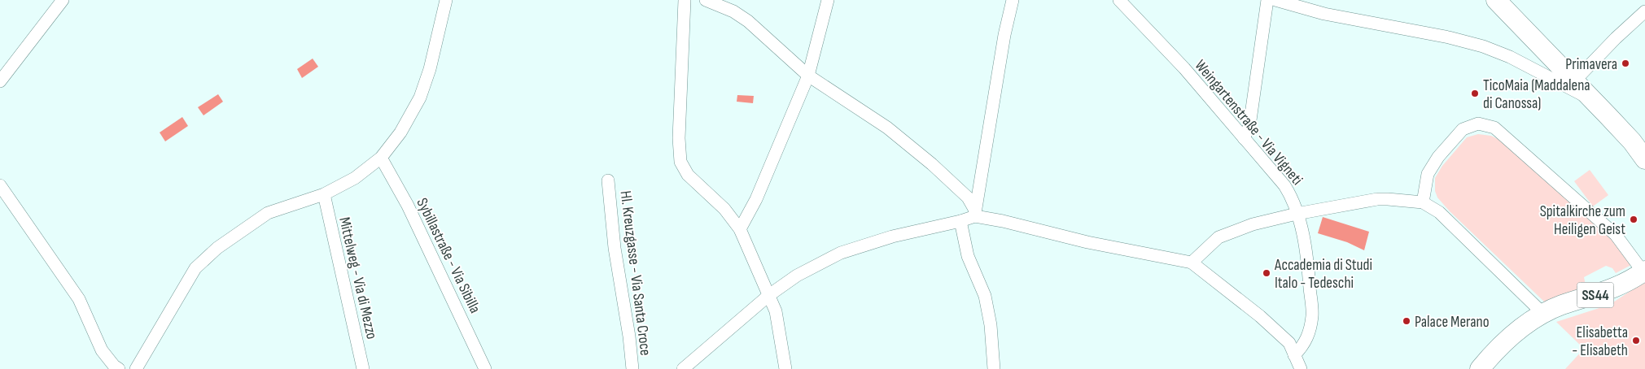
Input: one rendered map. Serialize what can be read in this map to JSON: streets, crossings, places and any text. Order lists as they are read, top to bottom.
{
  "streets": {
    "main road": ["SS44"],
    "street": [
      "Weingartenstraße - Via Vigneti",
      "Sybillastraße - Via Sibilla",
      "Hl. Kreuzgasse - Via Santa Croce",
      "Mittelweg - Via di Mezzo"
    ]
  },
  "places": [
    "Primavera",
    "TicoMaia (Maddalena di Canossa)",
    "Spitalkirche zum Heiligen Geist",
    "Accademia di Studi Italo - Tedeschi",
    "Palace Merano",
    "Elisabetta - Elisabeth"
  ]
}
